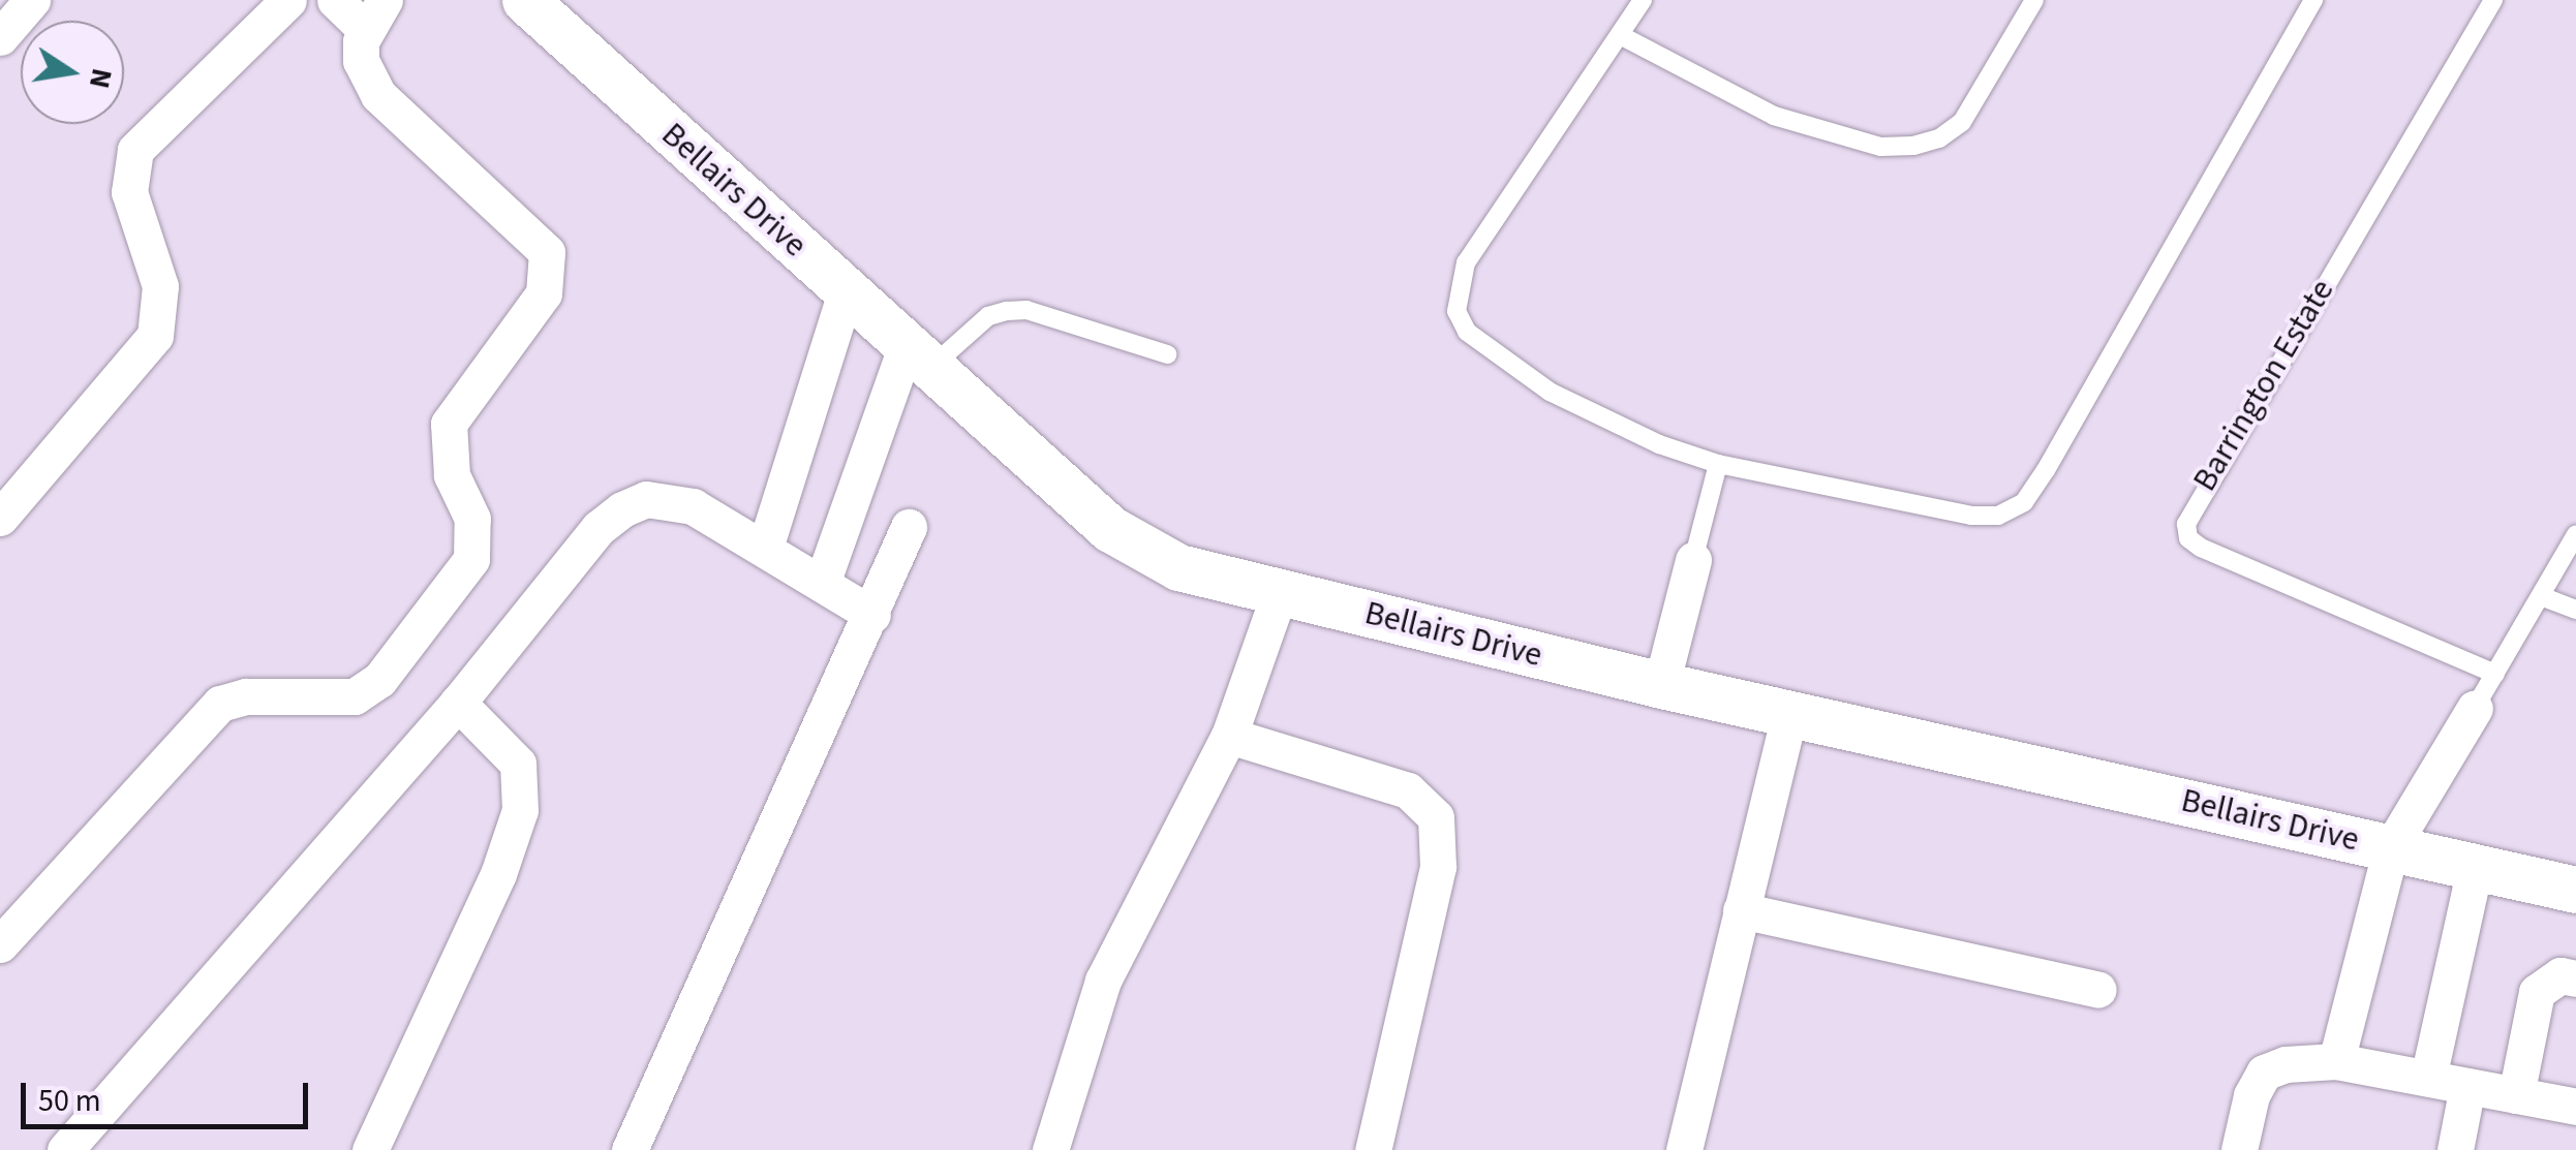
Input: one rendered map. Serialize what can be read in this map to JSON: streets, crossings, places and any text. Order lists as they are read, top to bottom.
{
  "streets": {
    "street": ["Bellairs Drive"],
    "lane": ["Barrington Estate"]
  },
  "scale_bar": "50 m",
  "north": "right"
}
